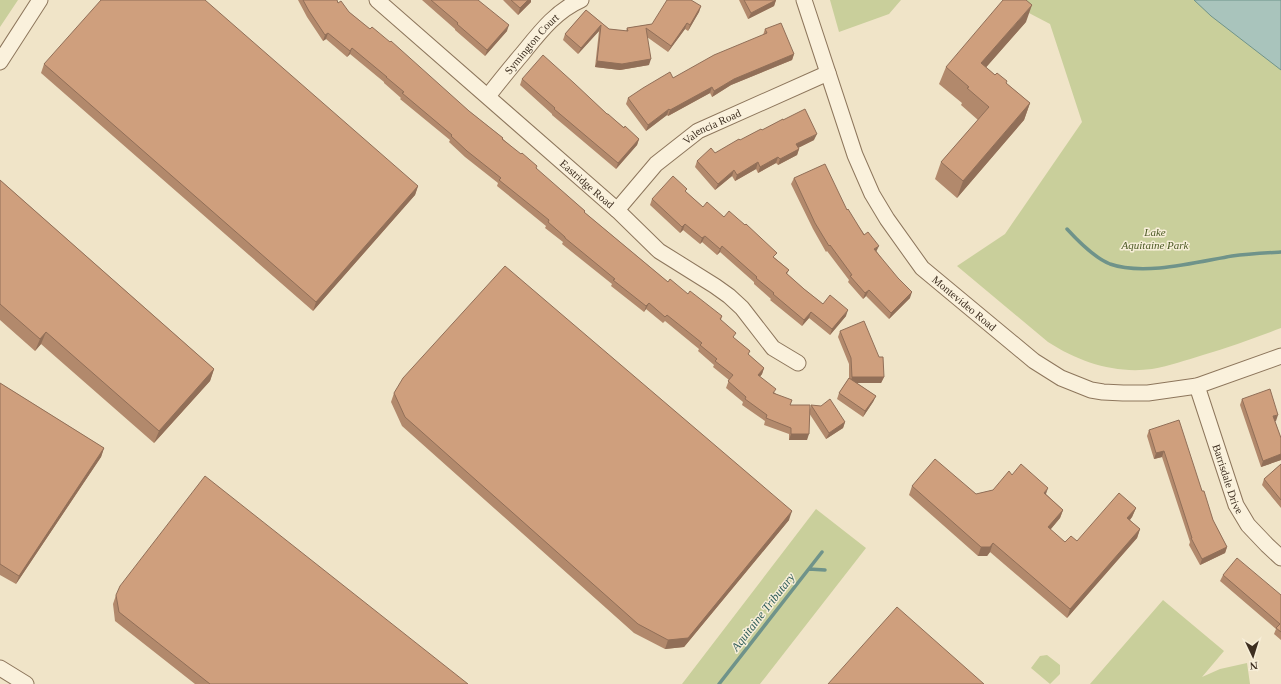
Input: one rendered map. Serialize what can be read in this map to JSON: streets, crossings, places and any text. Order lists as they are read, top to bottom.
{
  "streets": {
    "street": [
      "Symington Court",
      "Valencia Road",
      "Eastridge Road",
      "Montevideo Road",
      "Barrisdale Drive"
    ]
  },
  "crossings": [
    ["Symington Court", "Eastridge Road"],
    ["Valencia Road", "Eastridge Road"],
    ["Valencia Road", "Montevideo Road"],
    ["Montevideo Road", "Barrisdale Drive"]
  ],
  "water": ["Aquitaine Tributary"],
  "parks": ["Lake Aquitaine Park"],
  "north": "bottom"
}
